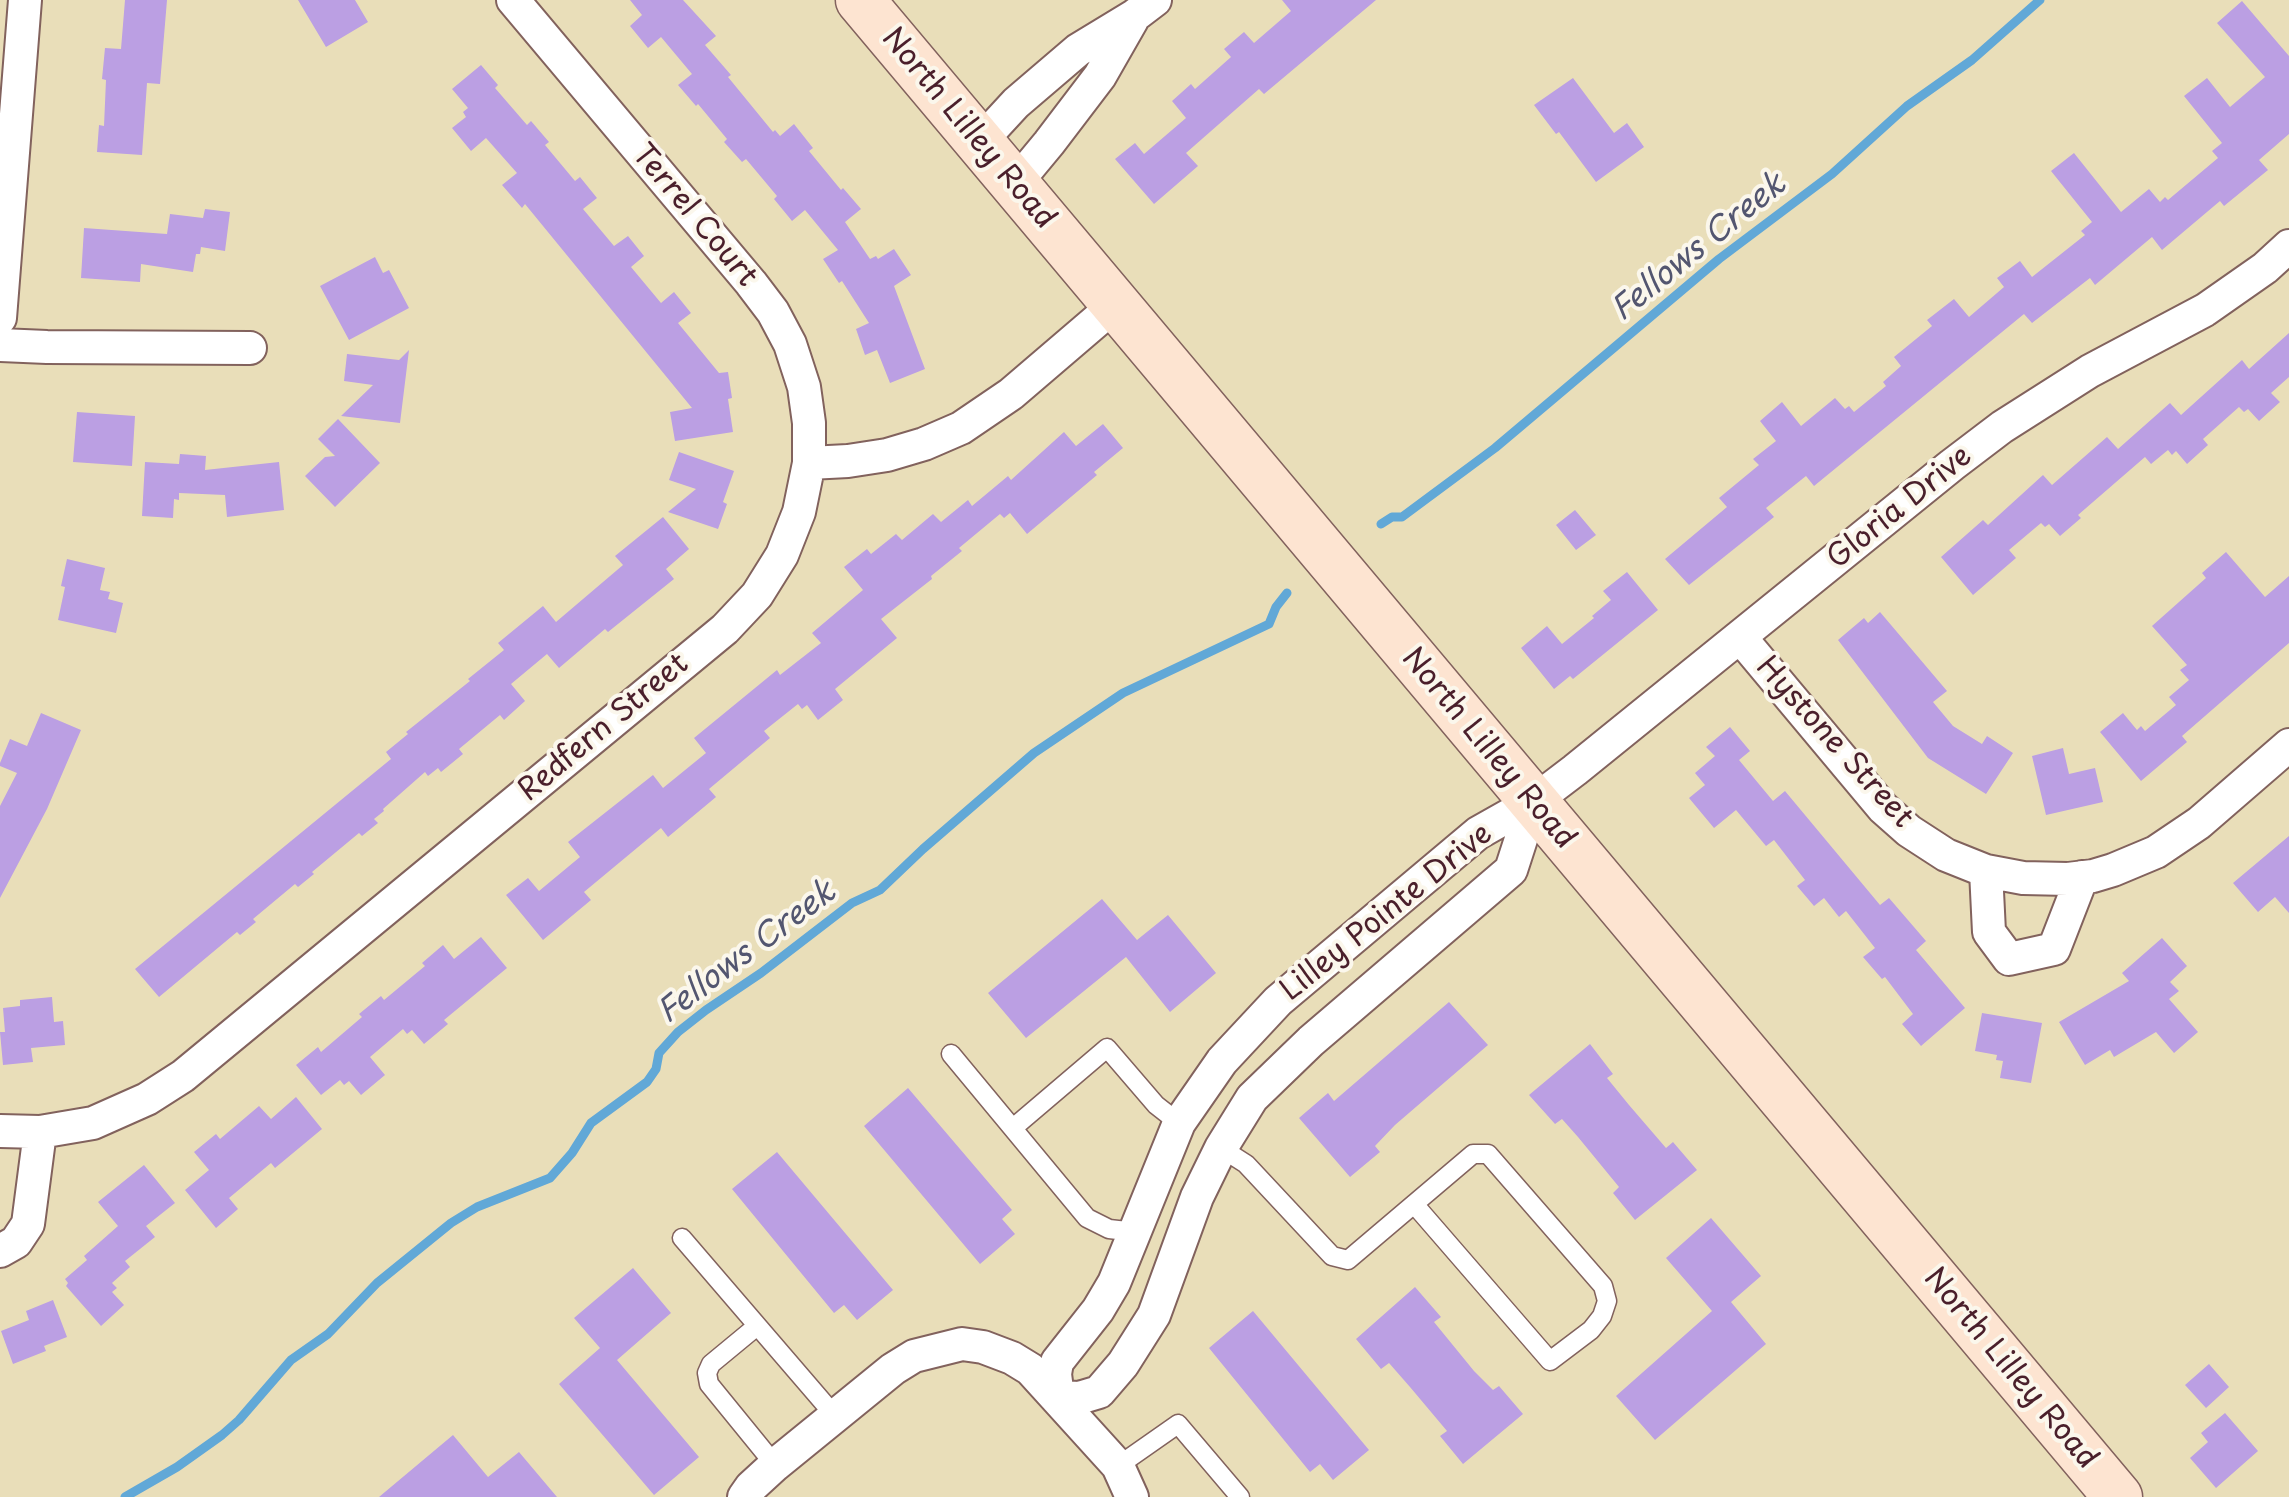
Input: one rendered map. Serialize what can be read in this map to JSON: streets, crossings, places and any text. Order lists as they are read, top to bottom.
{
  "streets": {
    "street": [
      "North Lilley Road",
      "Terrel Court",
      "Gloria Drive",
      "Redfern Street",
      "Hystone Street",
      "Lilley Pointe Drive"
    ]
  },
  "crossings": [
    ["North Lilley Road", "Gloria Drive"],
    ["North Lilley Road", "Lilley Pointe Drive"],
    ["Terrel Court", "Redfern Street"],
    ["Gloria Drive", "Hystone Street"],
    ["Gloria Drive", "Lilley Pointe Drive"]
  ],
  "water": ["Fellows Creek"]
}
